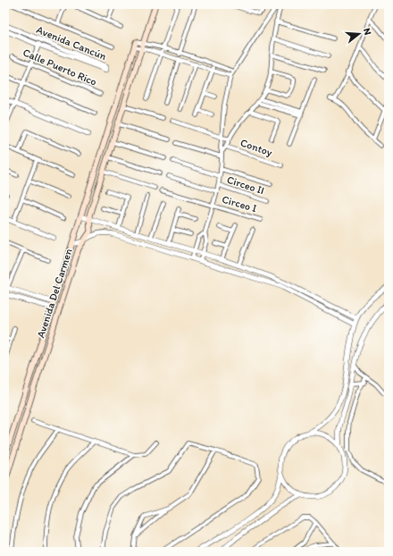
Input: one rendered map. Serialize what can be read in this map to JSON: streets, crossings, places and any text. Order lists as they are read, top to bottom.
{
  "streets": {
    "main road": ["Avenida Del Carmen"],
    "street": [
      "Avenida Cancún",
      "Calle Puerto Rico",
      "Contoy",
      "Circeo II",
      "Circeo I"
    ]
  },
  "north": "right"
}
